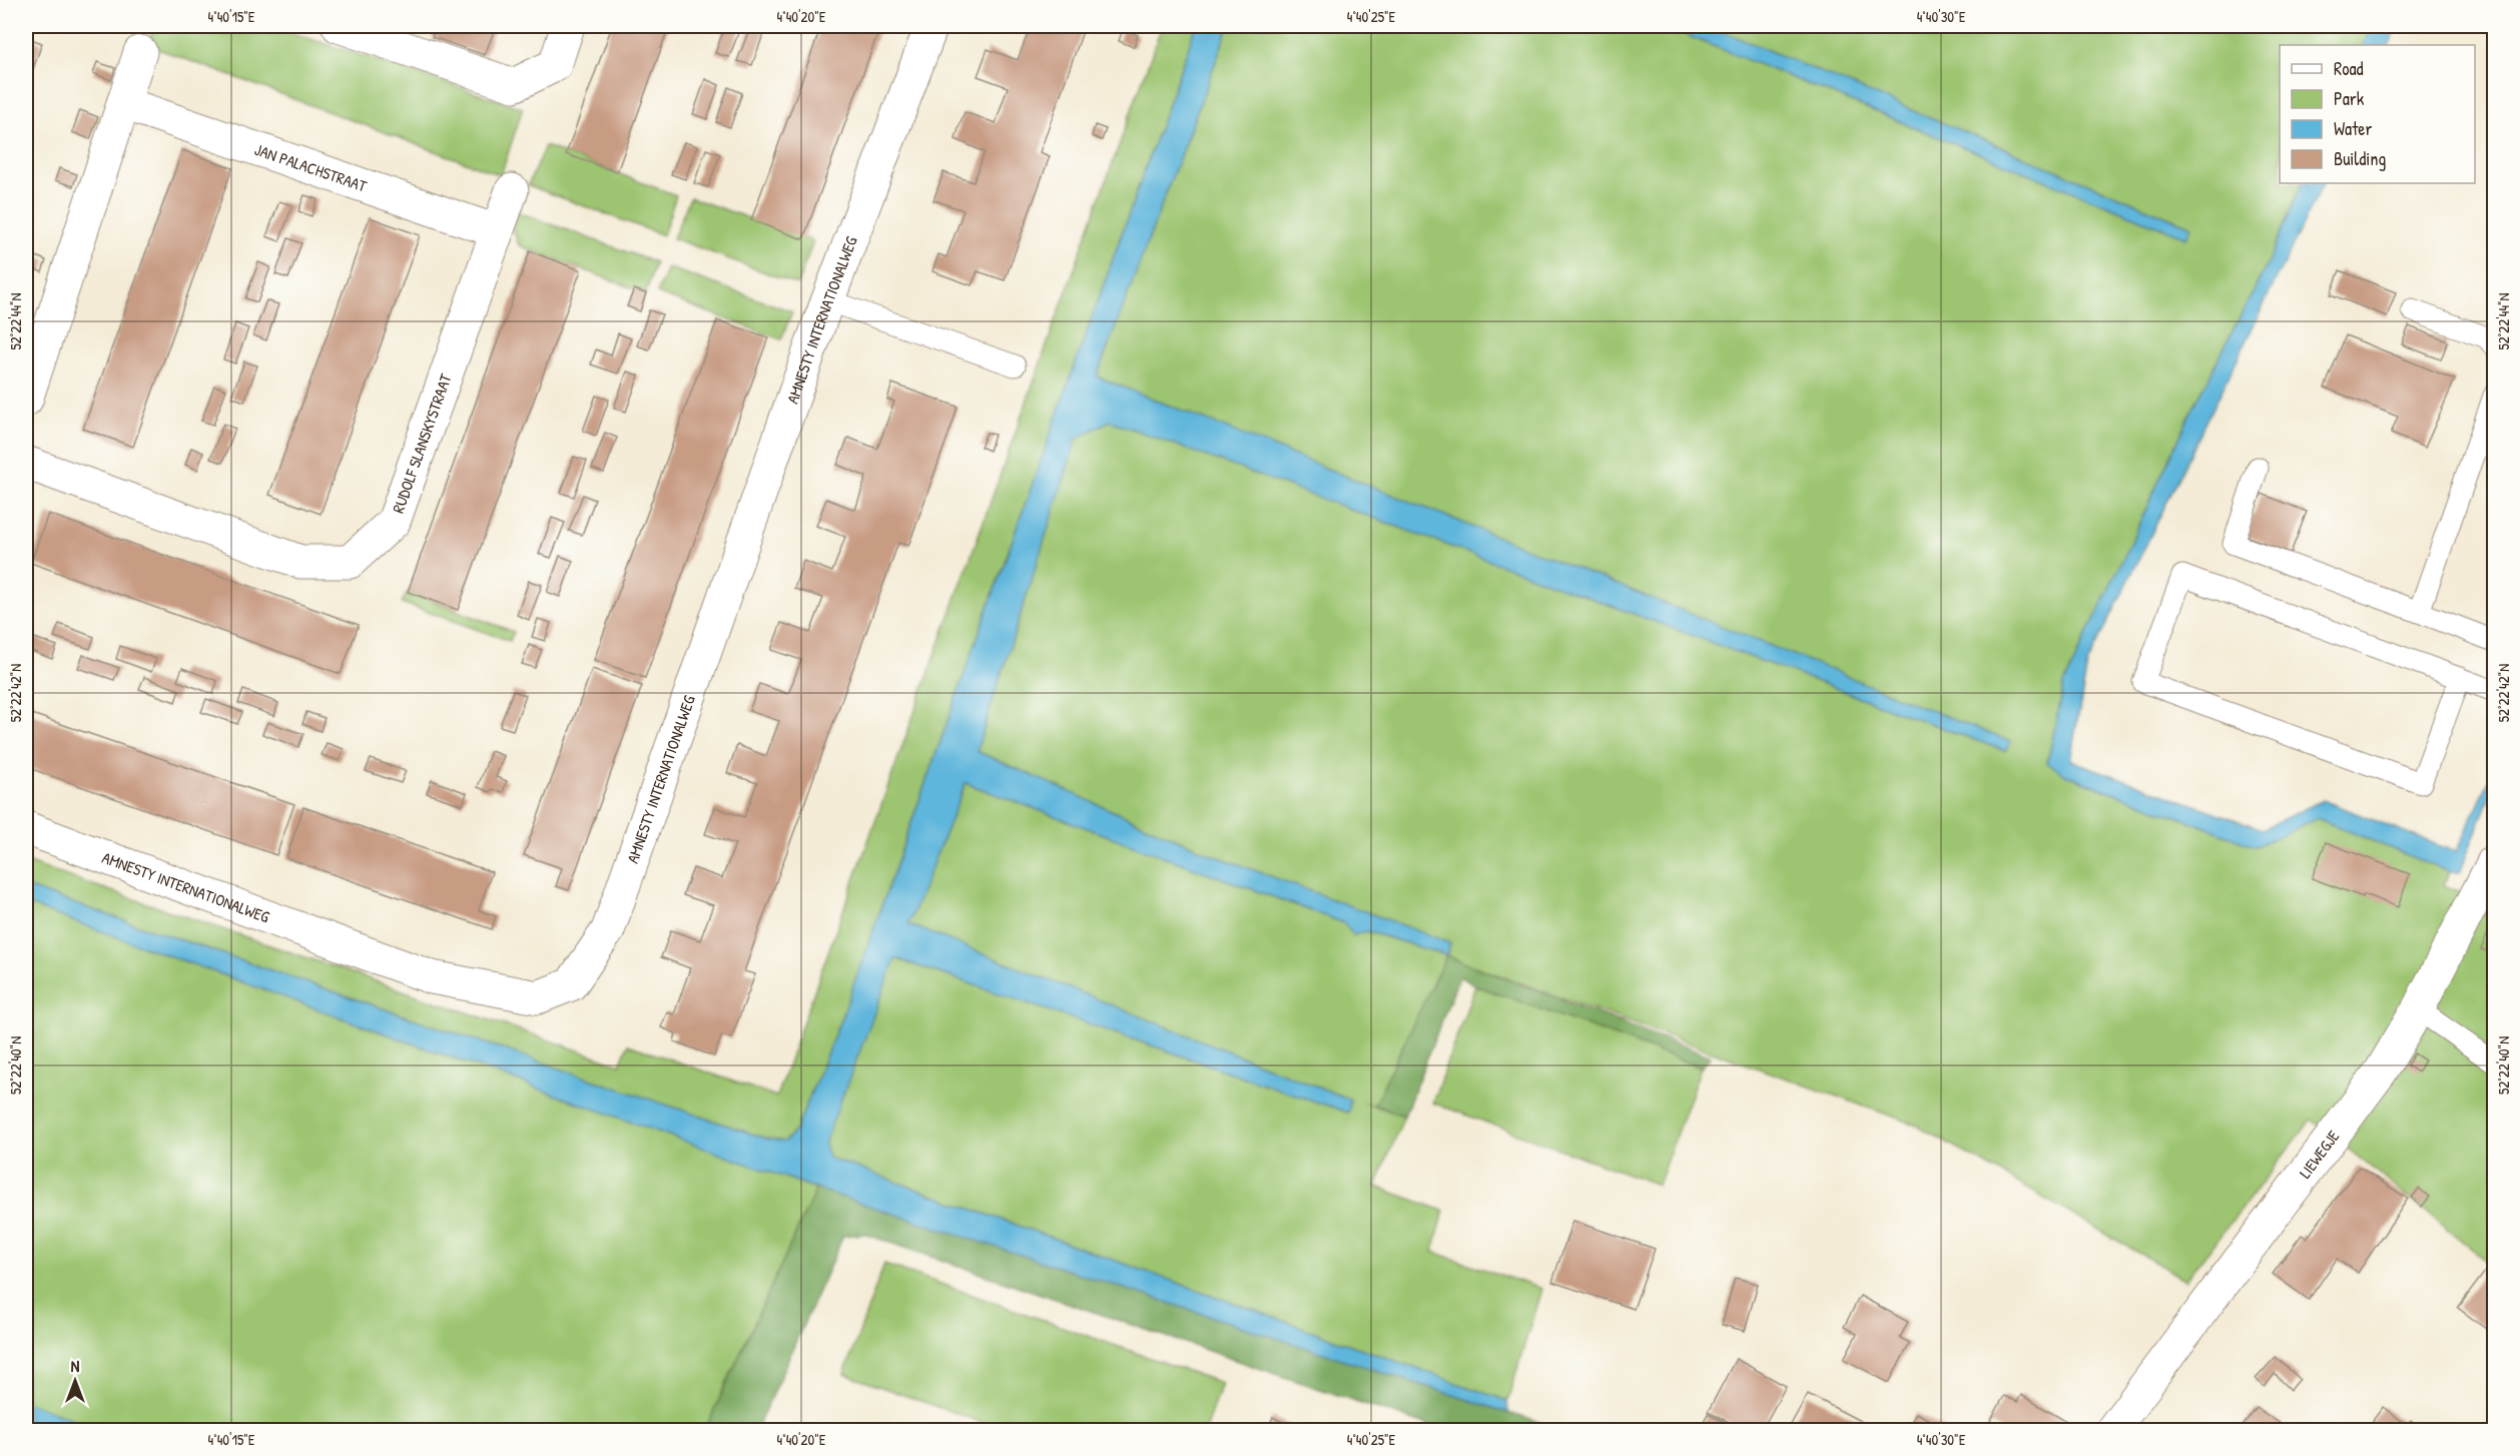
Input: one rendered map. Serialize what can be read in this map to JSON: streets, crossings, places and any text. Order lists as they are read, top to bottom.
{
  "streets": {
    "street": [
      "JAN PALACHSTRAAT",
      "AMNESTY INTERNATIONALWEG",
      "RUDOLF SLANSKYSTRAAT",
      "LIEWEGJE"
    ]
  },
  "crossings": [
    ["JAN PALACHSTRAAT", "RUDOLF SLANSKYSTRAAT"]
  ],
  "legend": [
    "Road",
    "Park",
    "Water",
    "Building"
  ],
  "north": "top",
  "coordinates": [
    "4°40'15\"E",
    "4°40'20\"E",
    "4°40'25\"E",
    "4°40'30\"E",
    "52°22'44\"N",
    "52°22'42\"N",
    "52°22'40\"N"
  ]
}
